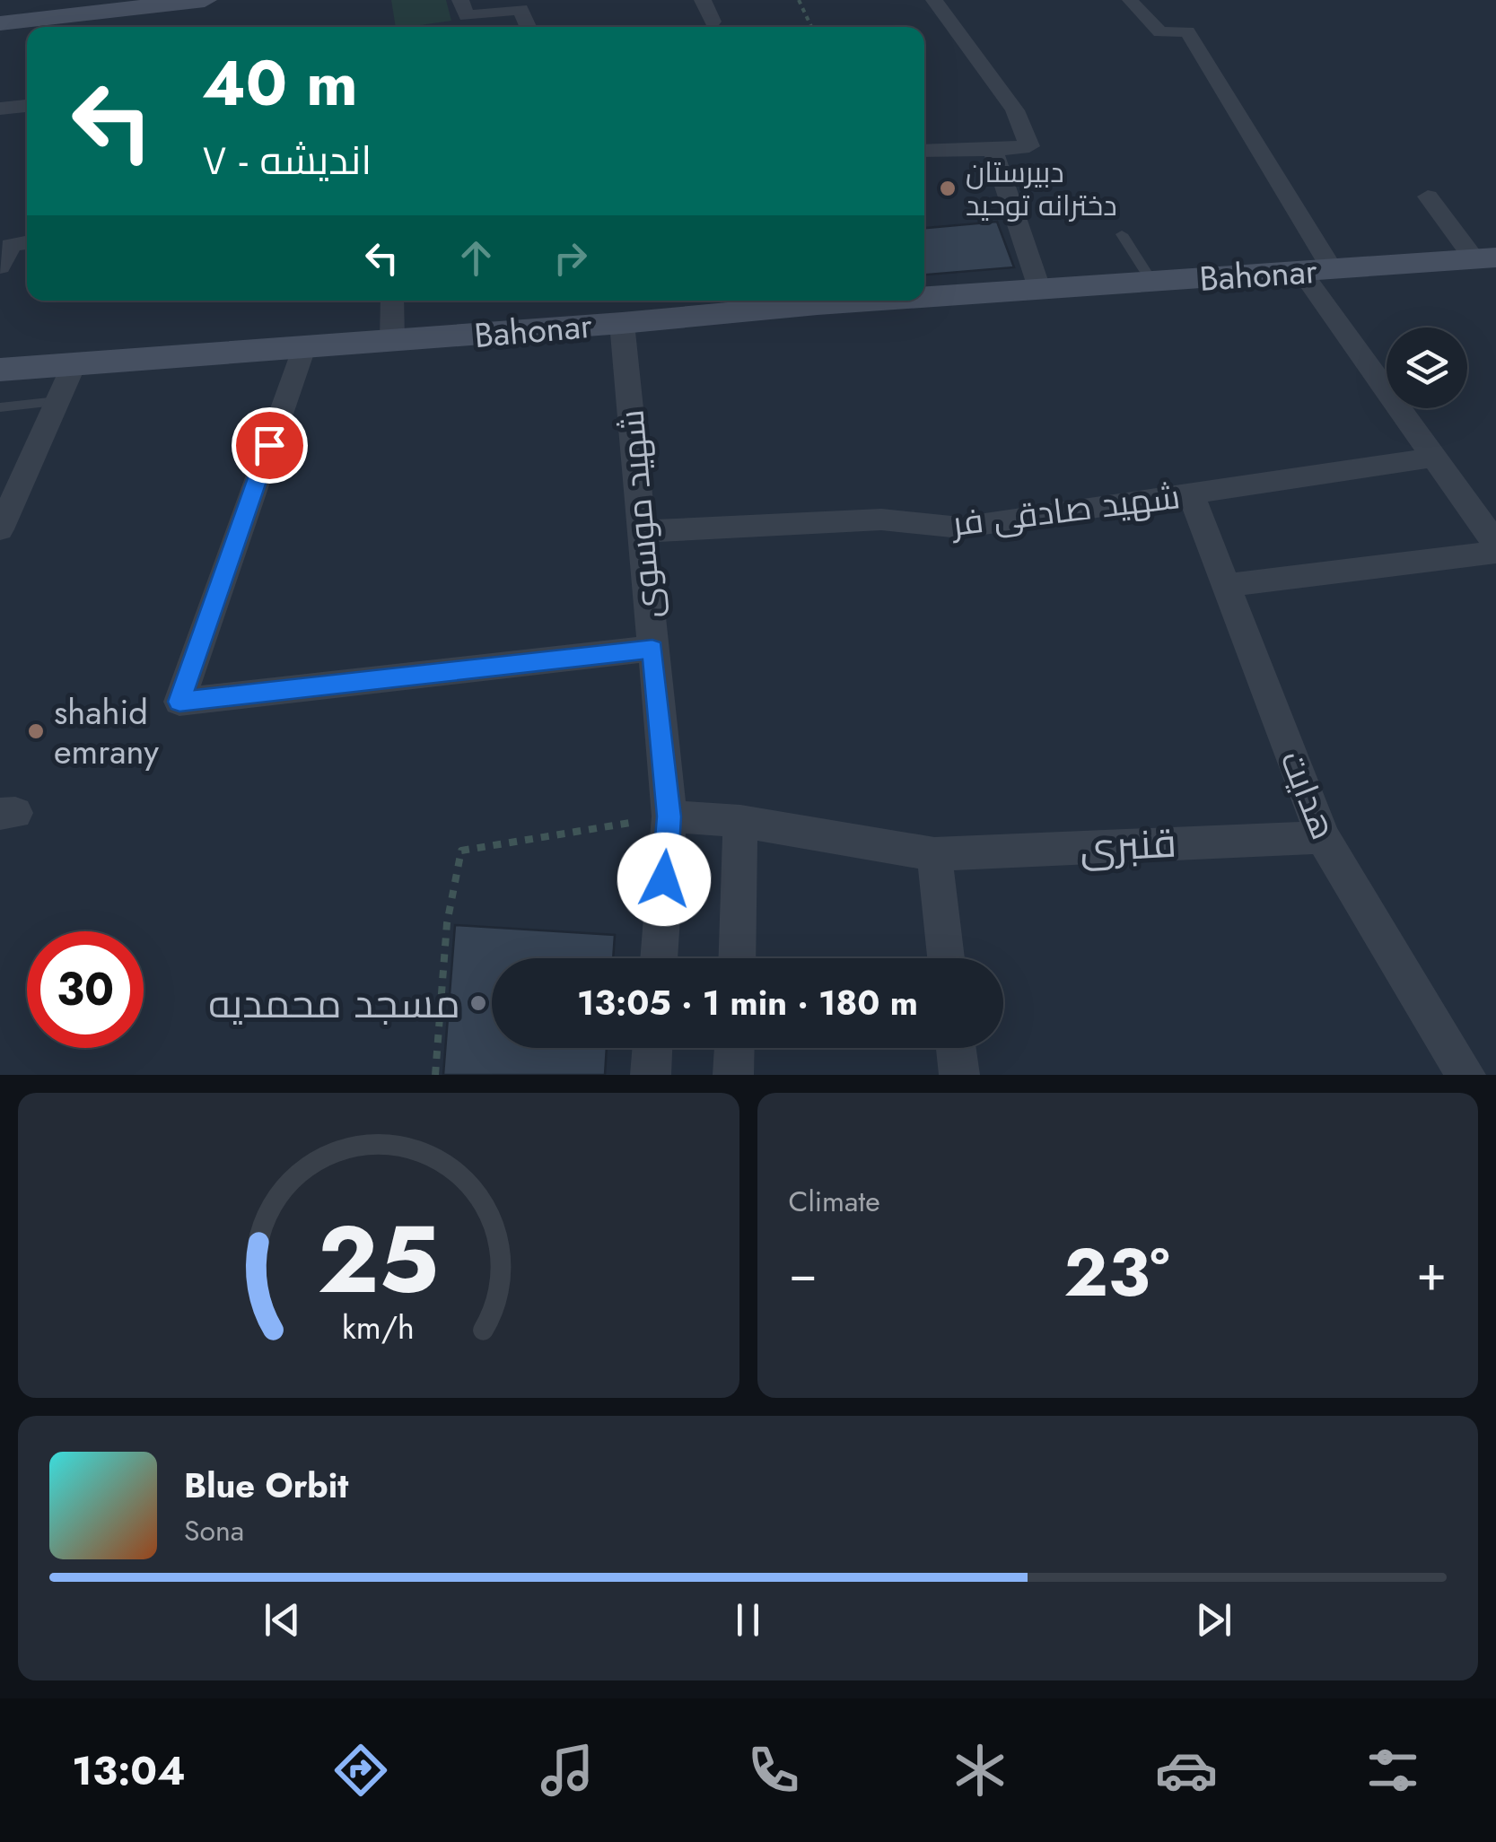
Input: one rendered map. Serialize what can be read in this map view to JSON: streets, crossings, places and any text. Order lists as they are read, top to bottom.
{
  "streets": {
    "main road": ["Bahonar"],
    "street": [
      "شهید صادقی فر",
      "شهید موسوی",
      "هدایت",
      "قنبری"
    ]
  },
  "crossings": [
    ["Bahonar", "شهید موسوی"],
    ["شهید صادقی فر", "شهید موسوی"],
    ["شهید صادقی فر", "هدایت"],
    ["شهید موسوی", "قنبری"],
    ["هدایت", "قنبری"]
  ],
  "places": ["دبیرستان دخترانه توحید", "shahid emrany", "مسجد محمدیه"],
  "page": {
    "turn": ["40 m", "اندیشه - ۷"],
    "limit": "30",
    "trip": "13:05 · 1 min · 180 m",
    "tile": "Climate",
    "heat": ["−", "23°", "+"],
    "song": ["Blue Orbit", "Sona"],
    "tabs": "13:04",
    "gauge": ["25", "km/h"]
  }
}
